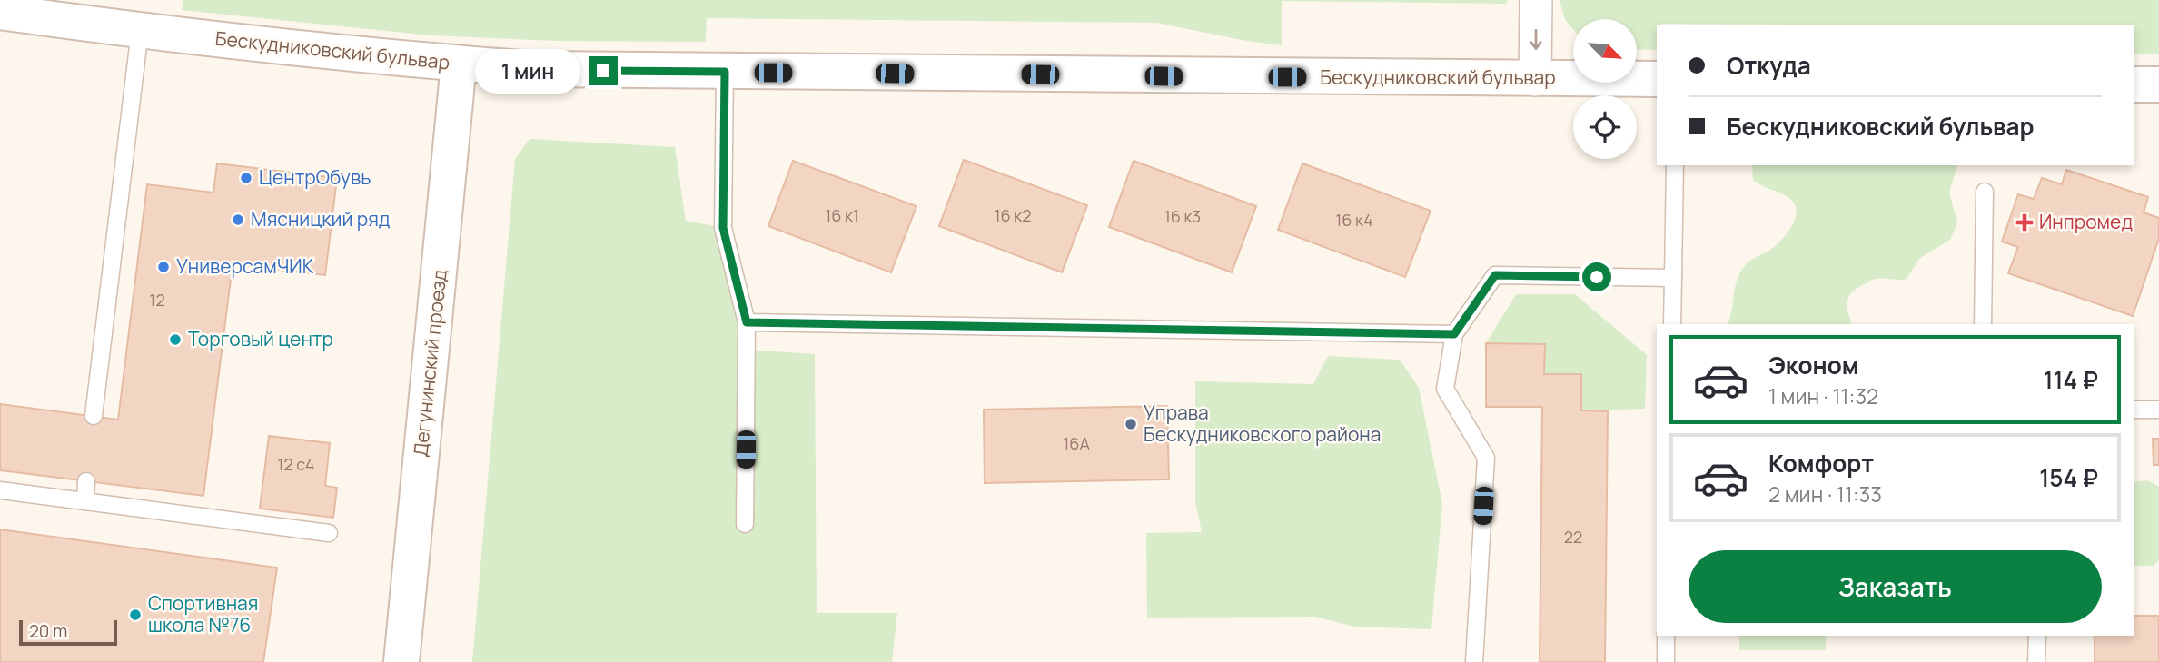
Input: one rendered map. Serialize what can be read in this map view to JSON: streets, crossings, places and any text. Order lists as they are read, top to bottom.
{
  "streets": {
    "street": ["Бескудниковский бульвар", "Дегунинский проезд"]
  },
  "crossings": [
    ["Бескудниковский бульвар", "Дегунинский проезд"]
  ],
  "places": {
    "other": [
      "ЦентрОбувь",
      "Мясницкий ряд",
      "УниверсамЧИК",
      "Торговый центр",
      "Управа Бескудниковского района",
      "Спортивная школа №76"
    ],
    "health": ["Инпромед"]
  },
  "house_numbers": [
    "16 к1",
    "16 к2",
    "16 к3",
    "16 к4",
    "12",
    "16А",
    "12 с4",
    "22"
  ],
  "scale_bar": "20 m",
  "north": "bottom right",
  "page": {
    "banner": ["Откуда", "Бескудниковский бульвар"],
    "bubble": "1 мин",
    "list": [
      {
        "name": "Эконом",
        "note": "1 мин · 11:32",
        "value": "114 ₽"
      },
      {
        "name": "Комфорт",
        "note": "2 мин · 11:33",
        "value": "154 ₽"
      }
    ],
    "buttons": "Заказать",
    "scale": "20 m"
  }
}
